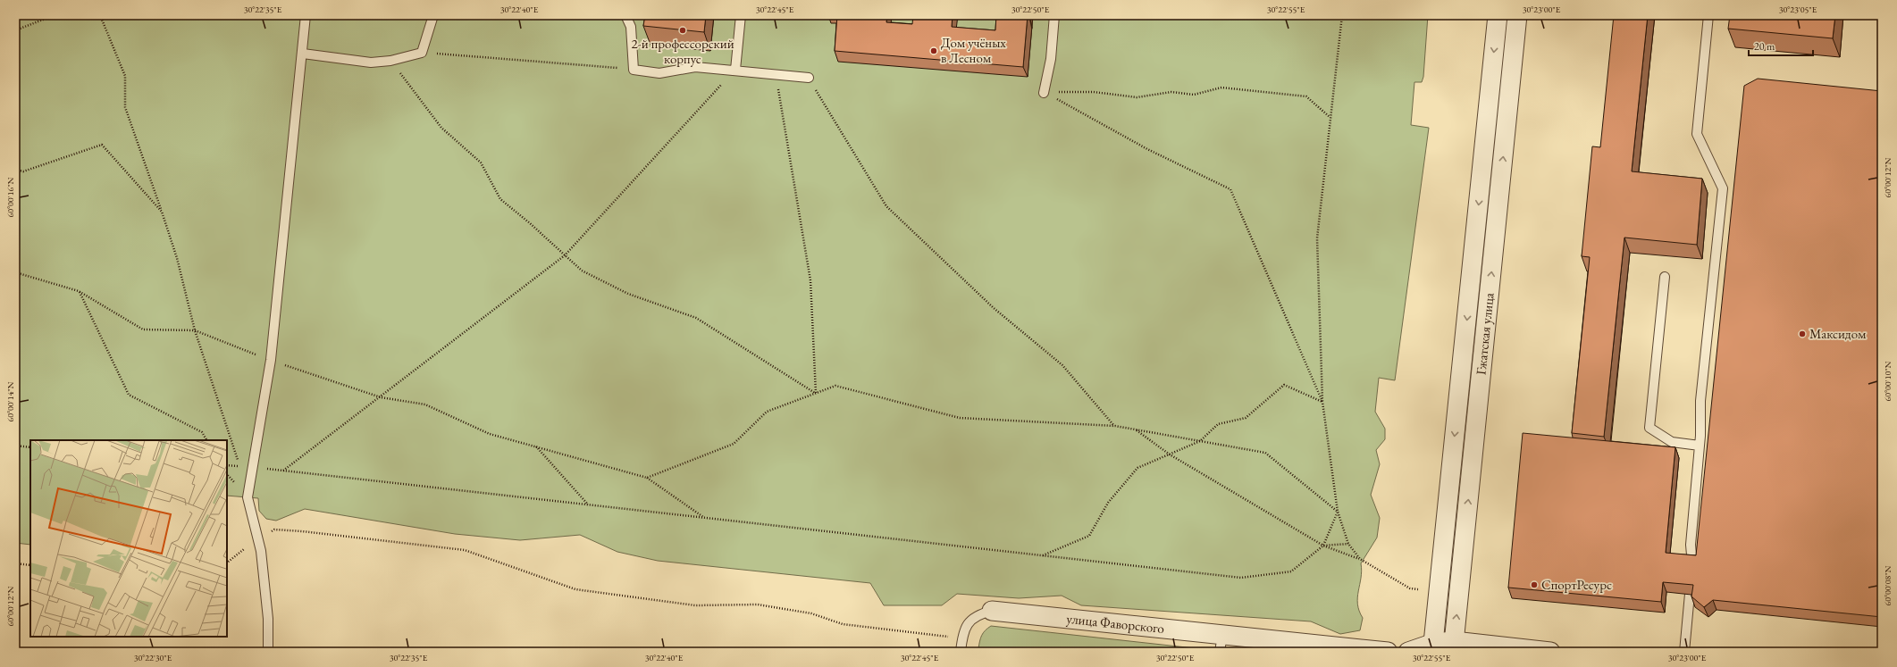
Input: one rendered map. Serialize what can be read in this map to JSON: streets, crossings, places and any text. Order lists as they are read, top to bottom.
{
  "streets": {
    "street": ["Гжатская улица", "улица Фаворского"]
  },
  "places": [
    "2-й профессорский корпус",
    "Дом учёных в Лесном",
    "Максидом",
    "СпортРесурс"
  ],
  "scale_bar": "20 m",
  "coordinates": [
    "30°22'35\"E",
    "30°22'40\"E",
    "30°22'45\"E",
    "30°22'50\"E",
    "30°22'55\"E",
    "30°23'00\"E",
    "30°23'05\"E",
    "60°00'12\"N",
    "60°00'16\"N",
    "60°00'10\"N",
    "60°00'14\"N",
    "60°00'08\"N",
    "30°22'30\"E"
  ]
}
